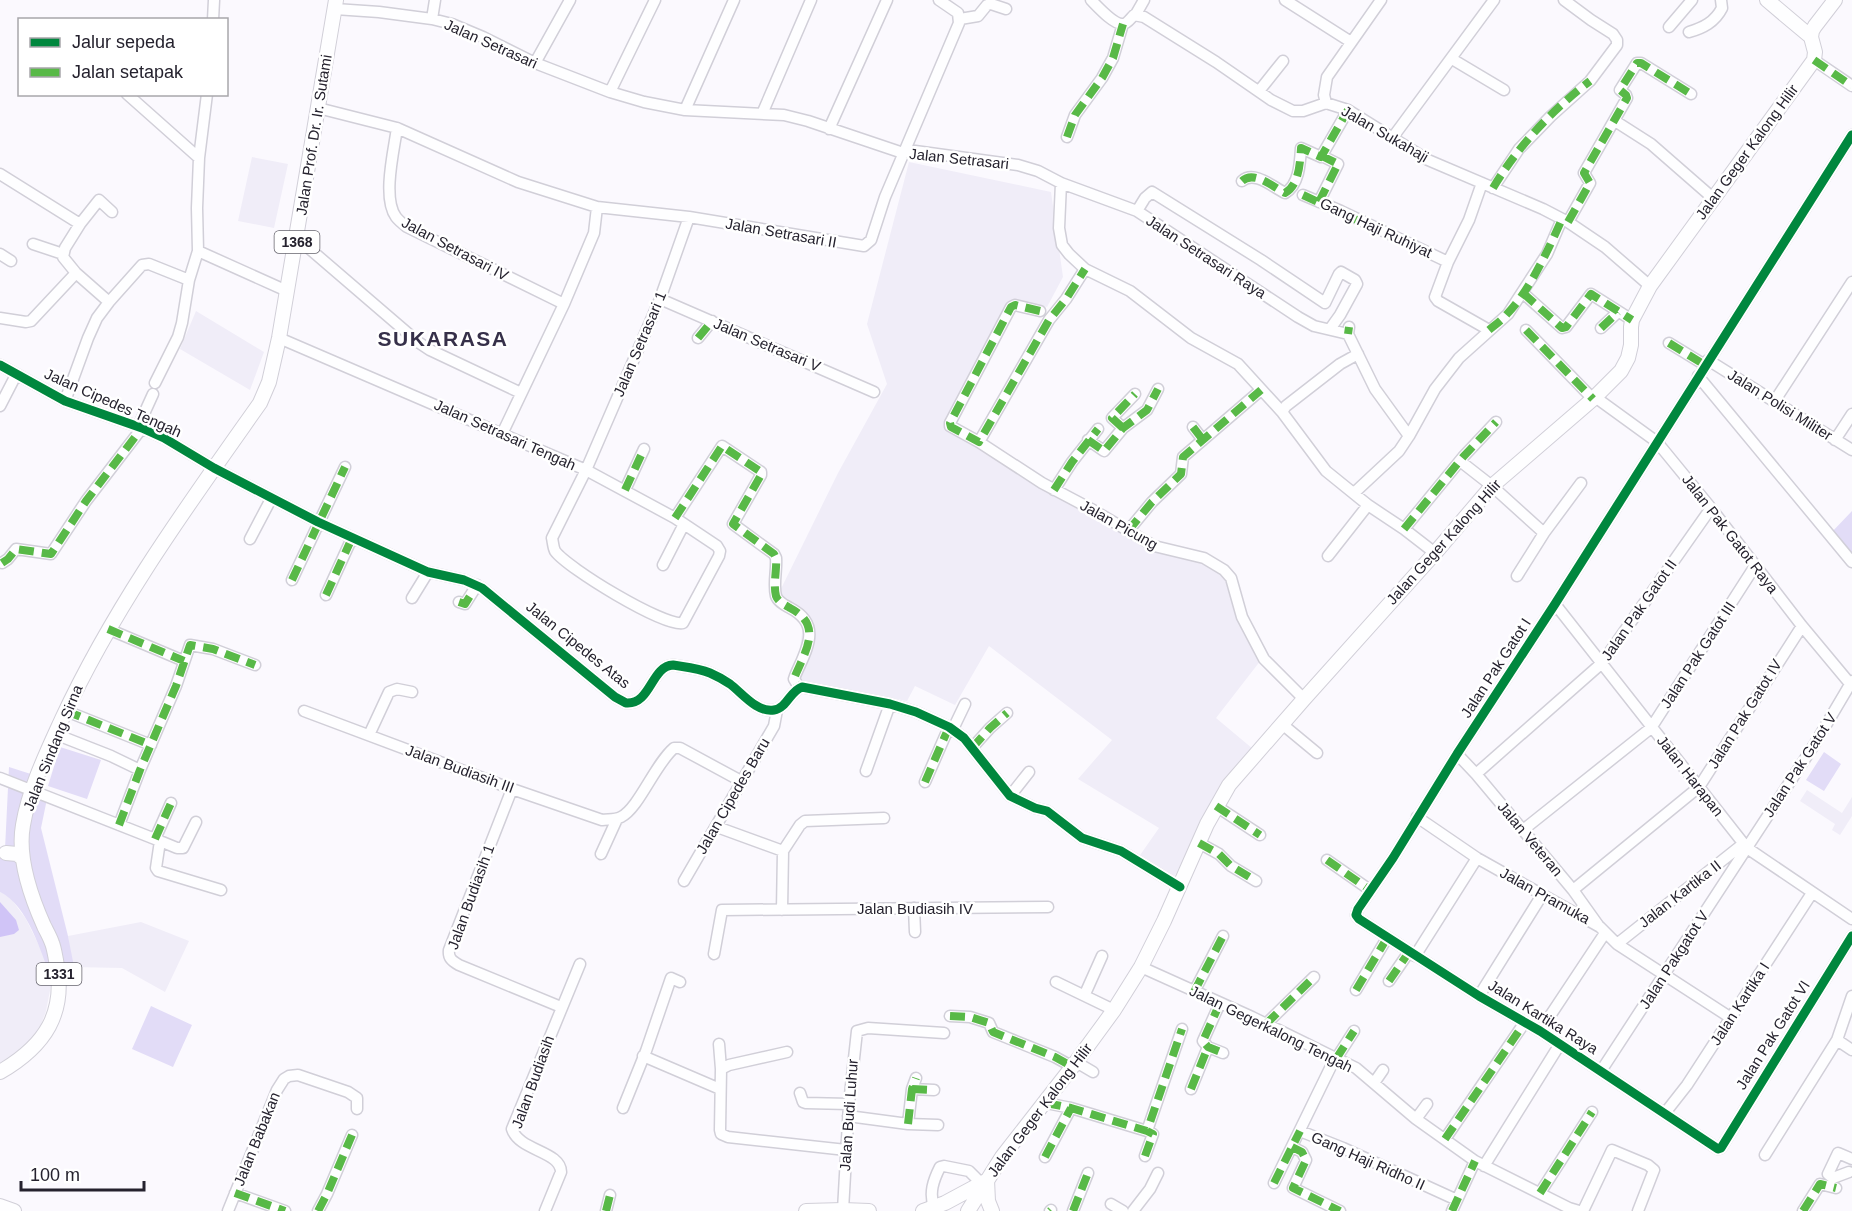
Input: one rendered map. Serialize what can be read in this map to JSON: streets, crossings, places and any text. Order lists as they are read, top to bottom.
{
  "streets": {
    "main road": [
      "Jalan Prof. Dr. Ir. Sutami",
      "Jalan Geger Kalong Hilir",
      "1368",
      "Jalan Sindang Sirna",
      "1331"
    ],
    "street": [
      "Jalan Setrasari",
      "Jalan Sukahaji",
      "Gang Haji Ruhiyat",
      "Jalan Setrasari II",
      "Jalan Setrasari IV",
      "Jalan Setrasari Raya",
      "Jalan Setrasari 1",
      "Jalan Setrasari V",
      "Jalan Cipedes Tengah",
      "Jalan Polisi Militer",
      "Jalan Setrasari Tengah",
      "Jalan Picung",
      "Jalan Pak Gatot Raya",
      "Jalan Pak Gatot II",
      "Jalan Cipedes Atas",
      "Jalan Pak Gatot III",
      "Jalan Pak Gatot I",
      "Jalan Pak Gatot IV",
      "Jalan Pak Gatot V",
      "Jalan Budiasih III",
      "Jalan Harapan",
      "Jalan Cipedes Baru",
      "Jalan Veteran",
      "Jalan Kartika II",
      "Jalan Pramuka",
      "Jalan Budiasih 1",
      "Jalan Budiasih IV",
      "Jalan Pakgatot V",
      "Jalan Kartika I",
      "Jalan Kartika Raya",
      "Jalan Gegerkalong Tengah",
      "Jalan Pak Gatot VI",
      "Jalan Budiasih",
      "Jalan Budi Luhur",
      "Jalan Babakan",
      "Gang Haji Ridho II"
    ]
  },
  "crossings": [
    ["Jalan Setrasari", "Jalan Prof. Dr. Ir. Sutami"],
    ["Jalan Setrasari", "Jalan Setrasari II"],
    ["Jalan Setrasari", "Jalan Setrasari Raya"],
    ["Jalan Sukahaji", "Jalan Geger Kalong Hilir"],
    ["Jalan Prof. Dr. Ir. Sutami", "Jalan Setrasari II"],
    ["Jalan Prof. Dr. Ir. Sutami", "Jalan Cipedes Tengah"],
    ["Jalan Prof. Dr. Ir. Sutami", "Jalan Setrasari Tengah"],
    ["Jalan Prof. Dr. Ir. Sutami", "Jalan Cipedes Atas"],
    ["Jalan Prof. Dr. Ir. Sutami", "Jalan Sindang Sirna"],
    ["Jalan Geger Kalong Hilir", "Jalan Picung"],
    ["Jalan Geger Kalong Hilir", "Jalan Pak Gatot Raya"],
    ["Jalan Geger Kalong Hilir", "Jalan Gegerkalong Tengah"],
    ["Jalan Setrasari II", "Jalan Setrasari IV"],
    ["Jalan Setrasari II", "Jalan Setrasari 1"],
    ["Jalan Setrasari 1", "Jalan Setrasari V"],
    ["Jalan Setrasari 1", "Jalan Setrasari Tengah"],
    ["Jalan Cipedes Tengah", "Jalan Cipedes Atas"],
    ["Jalan Cipedes Tengah", "Jalan Sindang Sirna"],
    ["Jalan Polisi Militer", "Jalan Pak Gatot I"],
    ["Jalan Pak Gatot Raya", "Jalan Pak Gatot II"],
    ["Jalan Pak Gatot Raya", "Jalan Pak Gatot III"],
    ["Jalan Pak Gatot Raya", "Jalan Pak Gatot I"],
    ["Jalan Pak Gatot Raya", "Jalan Pak Gatot IV"],
    ["Jalan Pak Gatot Raya", "Jalan Pak Gatot V"],
    ["Jalan Pak Gatot II", "Jalan Harapan"],
    ["Jalan Pak Gatot II", "Jalan Veteran"],
    ["Jalan Cipedes Atas", "Jalan Sindang Sirna"],
    ["Jalan Cipedes Atas", "Jalan Cipedes Baru"],
    ["Jalan Pak Gatot III", "Jalan Harapan"],
    ["Jalan Pak Gatot III", "Jalan Veteran"],
    ["Jalan Pak Gatot I", "Jalan Harapan"],
    ["Jalan Pak Gatot I", "Jalan Veteran"],
    ["Jalan Pak Gatot I", "Jalan Pramuka"],
    ["Jalan Pak Gatot I", "Jalan Kartika Raya"],
    ["Jalan Pak Gatot IV", "Jalan Harapan"],
    ["Jalan Pak Gatot IV", "Jalan Veteran"],
    ["Jalan Pak Gatot V", "Jalan Harapan"],
    ["Jalan Pak Gatot V", "Jalan Kartika II"],
    ["Jalan Pak Gatot V", "Jalan Pakgatot V"],
    ["Jalan Budiasih III", "Jalan Budiasih 1"],
    ["Jalan Harapan", "Jalan Kartika II"],
    ["Jalan Harapan", "Jalan Pakgatot V"],
    ["Jalan Harapan", "Jalan Kartika I"],
    ["Jalan Veteran", "Jalan Pramuka"],
    ["Jalan Kartika II", "Jalan Pramuka"],
    ["Jalan Kartika II", "Jalan Pakgatot V"],
    ["Jalan Pramuka", "Jalan Pakgatot V"],
    ["Jalan Pramuka", "Jalan Kartika I"],
    ["Jalan Budiasih 1", "Jalan Budiasih"],
    ["Jalan Pakgatot V", "Jalan Kartika Raya"],
    ["Jalan Kartika I", "Jalan Kartika Raya"],
    ["Jalan Kartika Raya", "Jalan Pak Gatot VI"]
  ],
  "districts": ["SUKARASA"],
  "legend": ["Jalur sepeda", "Jalan setapak"],
  "scale_bar": "100 m"
}
